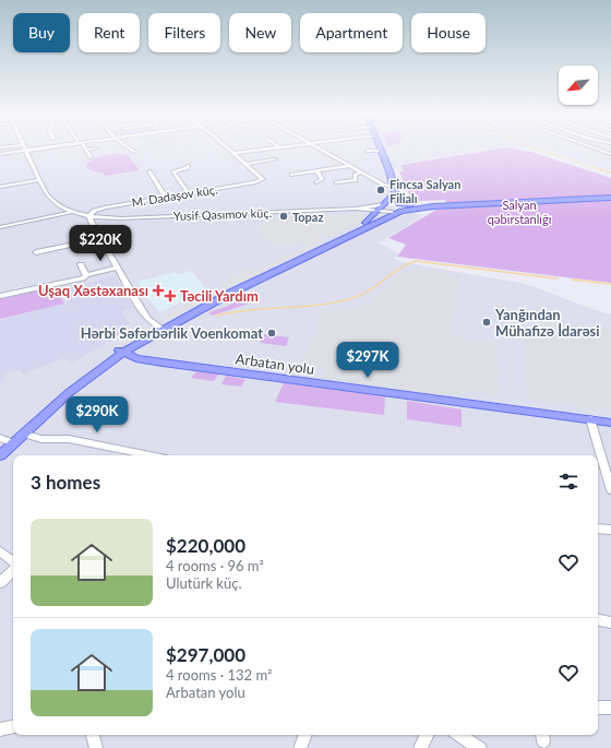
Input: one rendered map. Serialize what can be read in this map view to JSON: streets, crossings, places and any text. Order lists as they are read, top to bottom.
{
  "streets": {
    "main road": ["Arbatan yolu"],
    "street": ["M. Dadaşov küç.", "Yusif Qasımov küç."]
  },
  "crossings": [
    ["M. Dadaşov küç.", "Yusif Qasımov küç."]
  ],
  "parks": ["Salyan qəbirstanlığı"],
  "places": {
    "other": [
      "Fincsa Salyan Filialı",
      "Topaz",
      "Yanğından Mühafizə İdarəsi",
      "Hərbi Səfərbərlik Voenkomat"
    ],
    "health": ["Uşaq Xəstəxanası", "Təcili Yardım"]
  },
  "north": "bottom left",
  "page": {
    "chip": [
      "Buy",
      "Rent",
      "Filters",
      "New",
      "Apartment",
      "House"
    ],
    "price": ["$220K", "$297K", "$290K"],
    "heading": "3 homes",
    "list": [
      {
        "name": "$220,000",
        "note": "4 rooms · 96 m² · Ulutürk küç."
      },
      {
        "name": "$297,000",
        "note": "4 rooms · 132 m² · Arbatan yolu"
      }
    ]
  }
}
